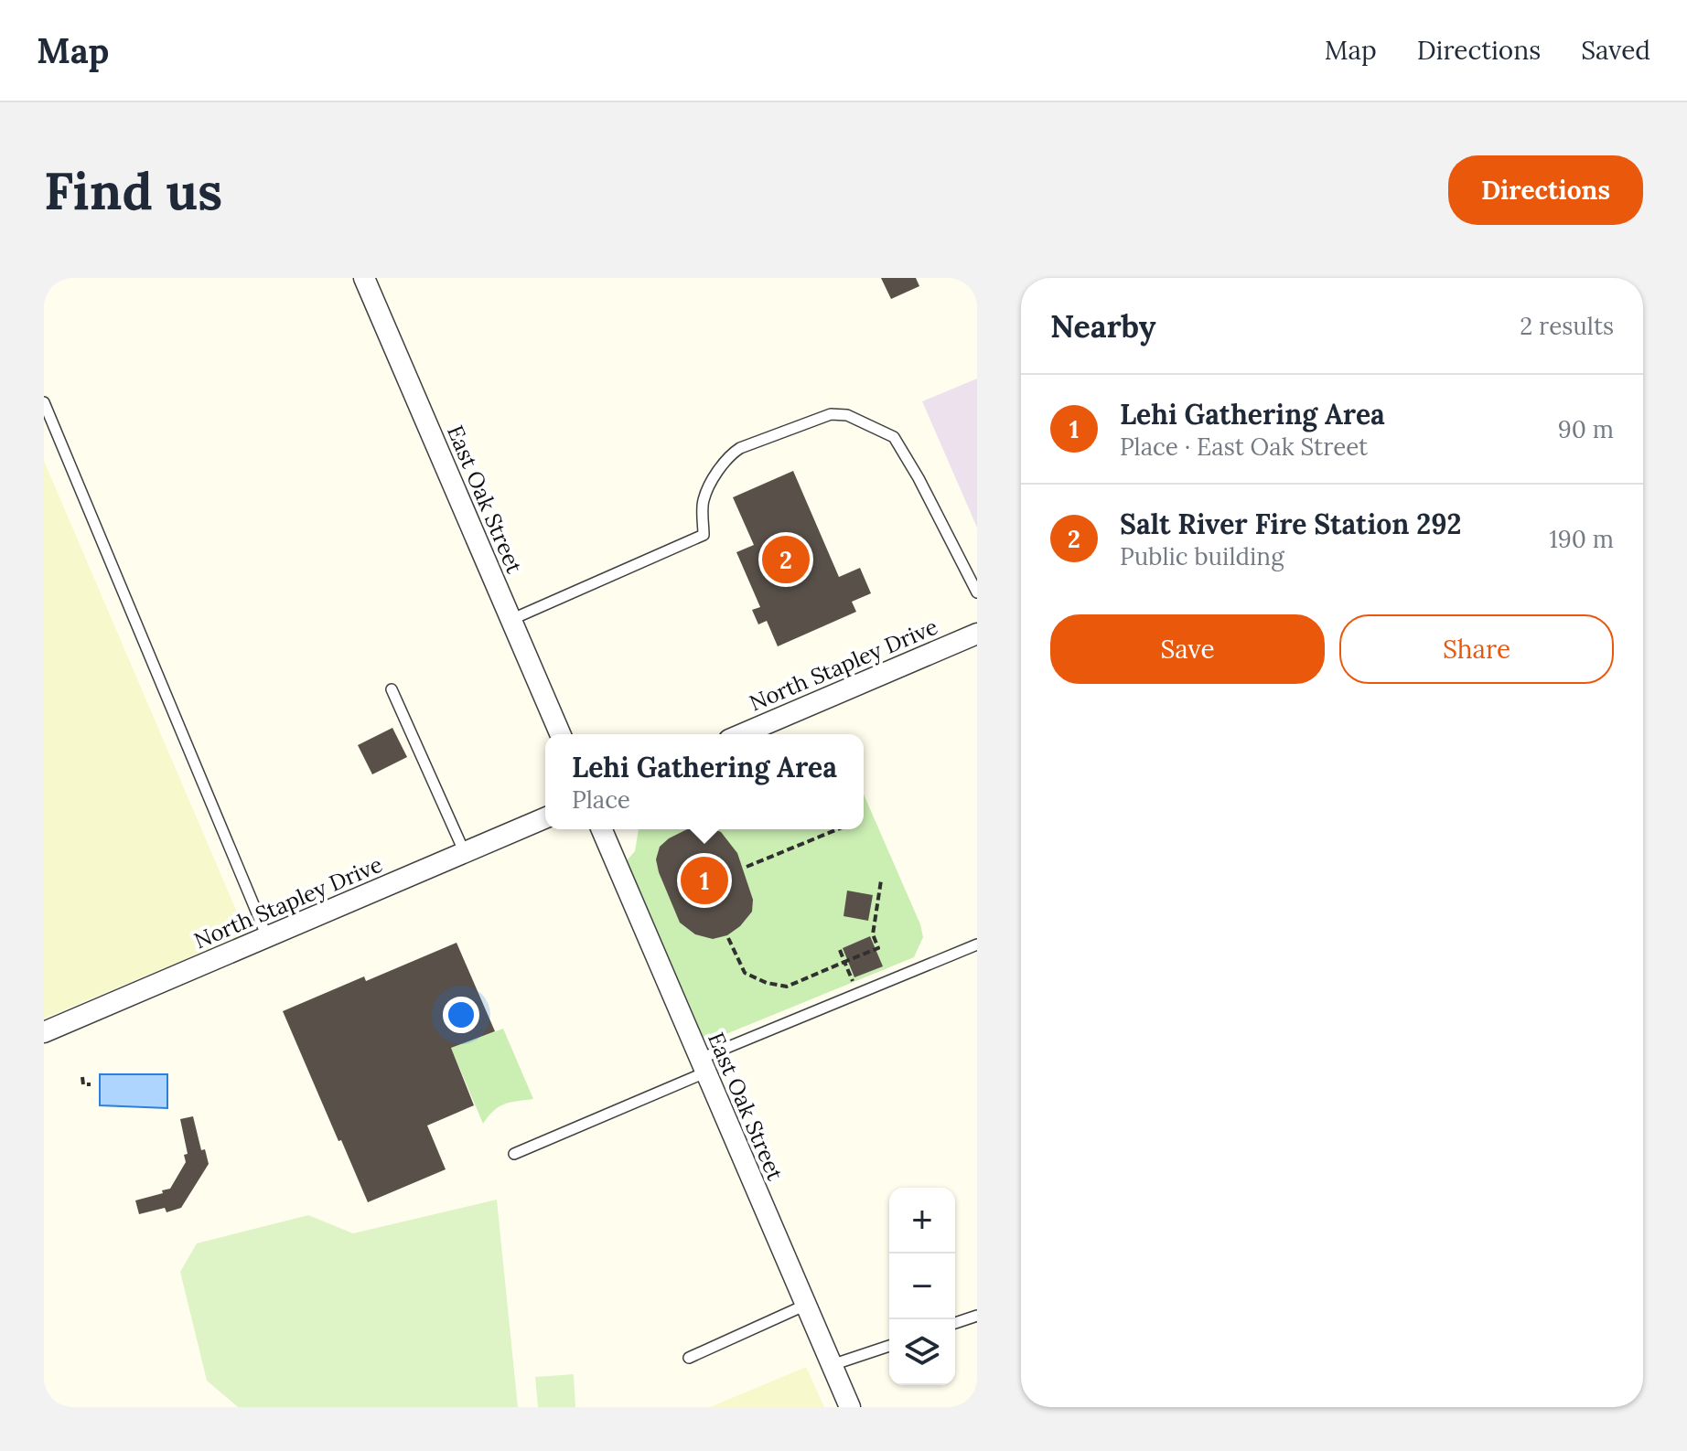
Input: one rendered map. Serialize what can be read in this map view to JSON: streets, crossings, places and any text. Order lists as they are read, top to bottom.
{
  "streets": {
    "street": ["East Oak Street", "North Stapley Drive"]
  },
  "page": {
    "header": "Map",
    "nav": ["Map", "Directions", "Saved"],
    "buttons": [
      "Directions",
      ["Save", "Share"]
    ],
    "title": "Find us",
    "heading": ["Nearby", "2 results"],
    "list": [
      {
        "mark": "1",
        "name": "Lehi Gathering Area",
        "note": "Place · East Oak Street",
        "value": "90 m"
      },
      {
        "mark": "2",
        "name": "Salt River Fire Station 292",
        "note": "Public building",
        "value": "190 m"
      }
    ],
    "pins": ["2", "1"],
    "popup": ["Lehi Gathering Area", "Place"],
    "map_buttons": ["+", "−"]
  }
}
